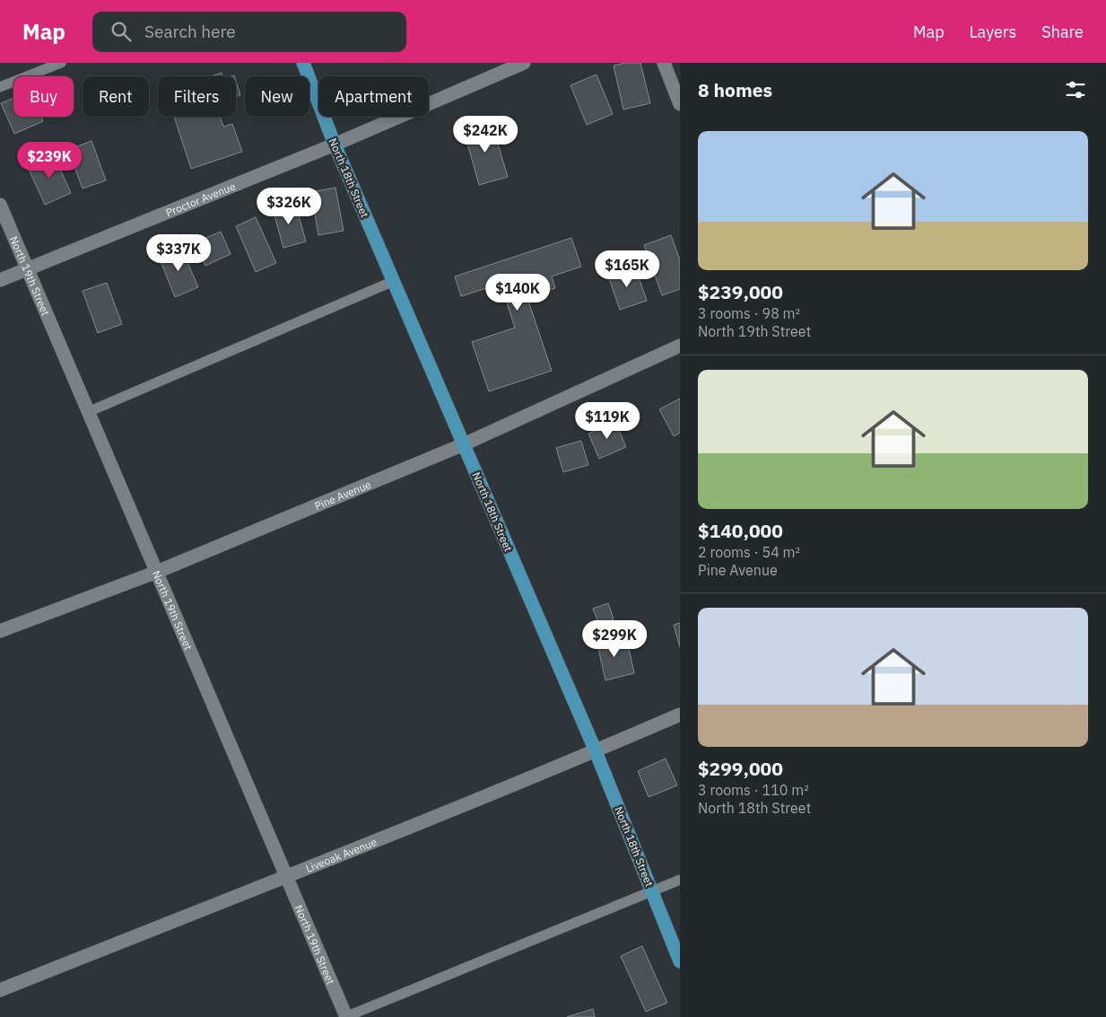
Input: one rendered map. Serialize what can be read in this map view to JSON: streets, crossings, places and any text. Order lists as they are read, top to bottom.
{
  "streets": {
    "main road": ["North 18th Street"],
    "street": [
      "Proctor Avenue",
      "North 19th Street",
      "Pine Avenue",
      "Liveoak Avenue"
    ]
  },
  "crossings": [
    ["North 18th Street", "Proctor Avenue"],
    ["North 18th Street", "Pine Avenue"],
    ["North 18th Street", "Liveoak Avenue"],
    ["Proctor Avenue", "North 19th Street"],
    ["North 19th Street", "Pine Avenue"],
    ["North 19th Street", "Liveoak Avenue"]
  ],
  "page": {
    "header": "Map",
    "search": "Search here",
    "nav": ["Map", "Layers", "Share"],
    "heading": "8 homes",
    "chip": [
      "Buy",
      "Rent",
      "Filters",
      "New",
      "Apartment"
    ],
    "price": [
      "$242K",
      "$239K",
      "$326K",
      "$337K",
      "$165K",
      "$140K",
      "$119K",
      "$299K"
    ],
    "list": [
      {
        "name": "$239,000",
        "note": "3 rooms · 98 m² · North 19th Street"
      },
      {
        "name": "$140,000",
        "note": "2 rooms · 54 m² · Pine Avenue"
      },
      {
        "name": "$299,000",
        "note": "3 rooms · 110 m² · North 18th Street"
      }
    ]
  }
}
